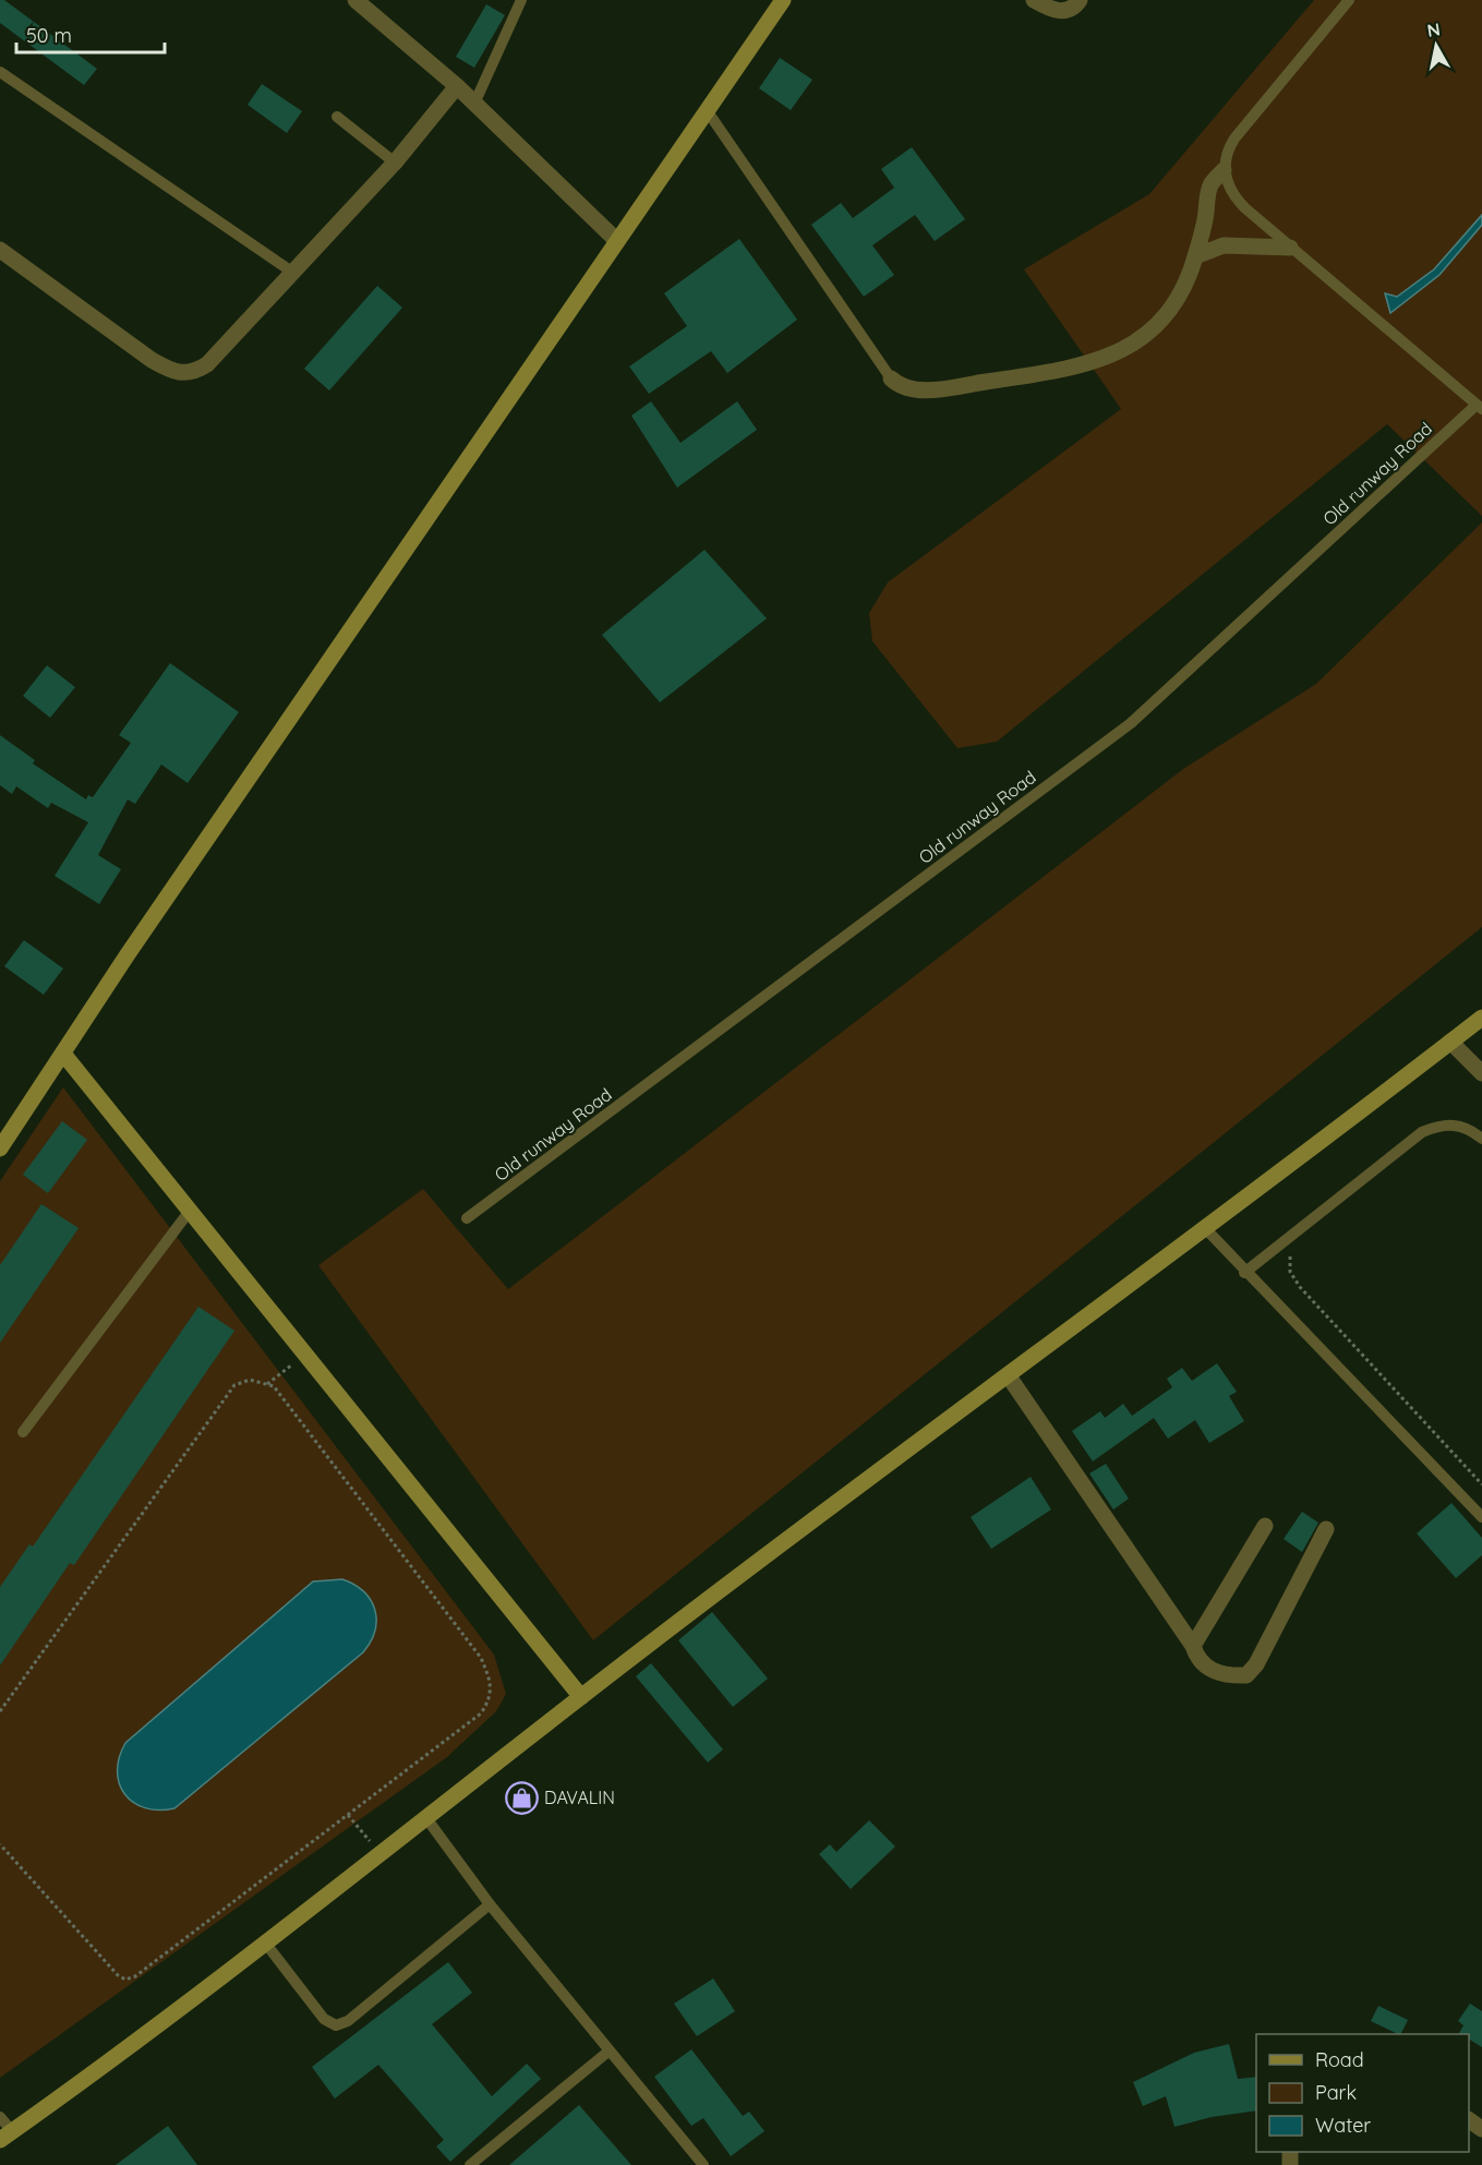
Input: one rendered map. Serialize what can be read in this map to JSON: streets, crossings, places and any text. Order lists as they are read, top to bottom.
{
  "streets": {
    "lane": ["Old runway Road"]
  },
  "places": {
    "shop": ["DAVALIN"]
  },
  "legend": ["Road", "Park", "Water"],
  "scale_bar": "50 m",
  "north": "top"
}
